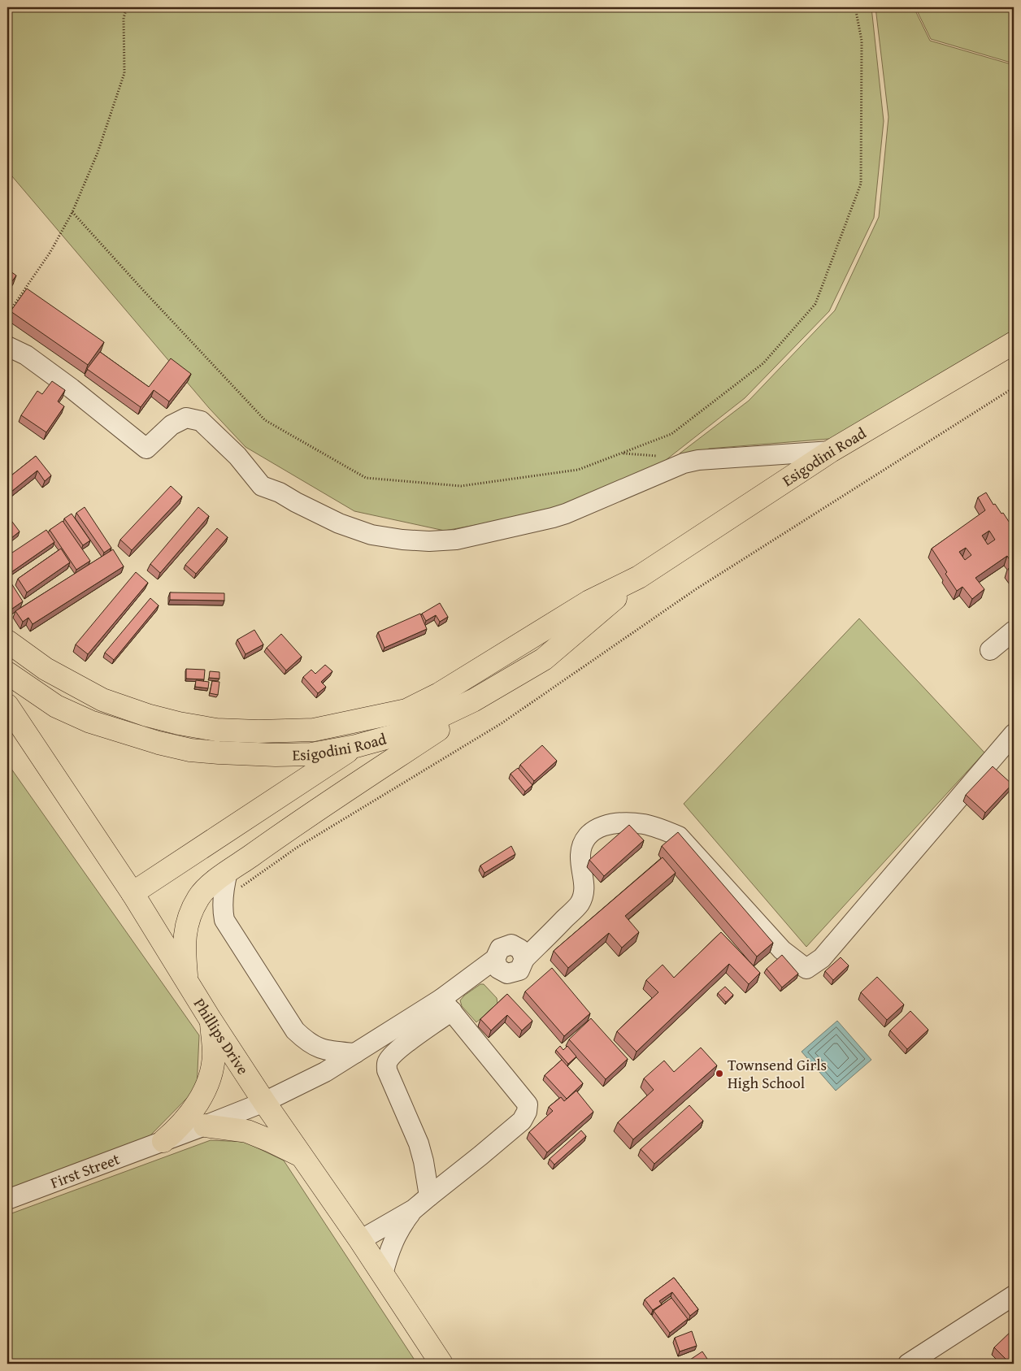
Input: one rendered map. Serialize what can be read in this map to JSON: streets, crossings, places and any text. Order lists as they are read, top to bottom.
{
  "streets": {
    "main road": ["Esigodini Road", "Phillips Drive"],
    "street": ["First Street"]
  },
  "crossings": [
    ["Phillips Drive", "First Street"]
  ],
  "places": ["Townsend Girls High School"]
}
